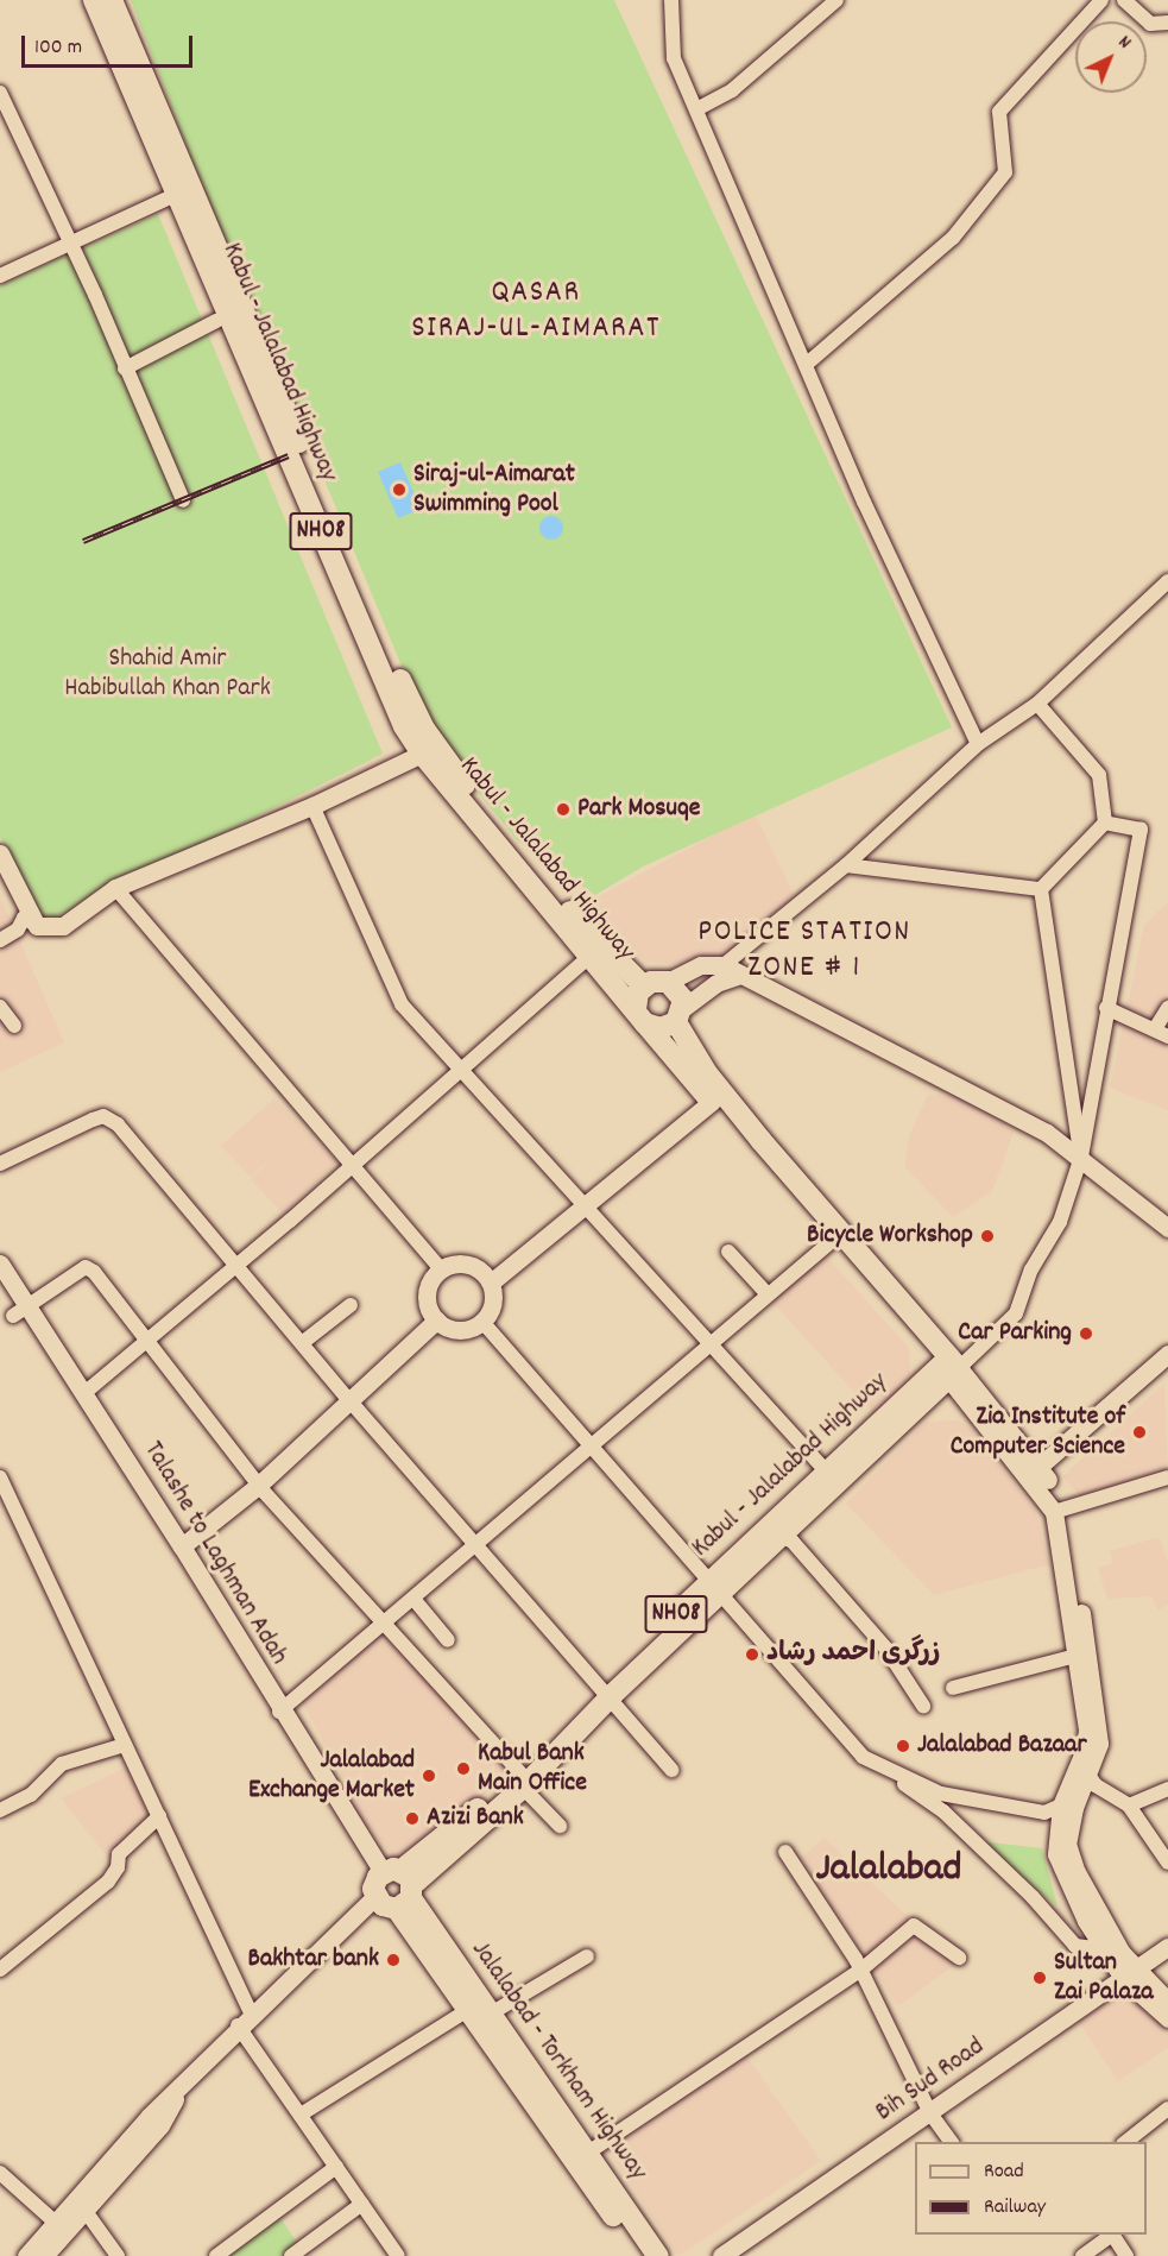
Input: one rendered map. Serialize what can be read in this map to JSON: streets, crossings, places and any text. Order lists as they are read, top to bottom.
{
  "streets": {
    "highway": ["Kabul - Jalalabad Highway", "NH08", "Jalalabad - Torkham Highway"],
    "main road": ["Talashe to Laghman Adah", "Bih Sud Road"]
  },
  "crossings": [
    ["Kabul - Jalalabad Highway", "Talashe to Laghman Adah"],
    ["Kabul - Jalalabad Highway", "Jalalabad - Torkham Highway"],
    ["Talashe to Laghman Adah", "Jalalabad - Torkham Highway"]
  ],
  "districts": ["QASAR SIRAJ-UL-AIMARAT", "POLICE STATION ZONE # 1", "Jalalabad"],
  "parks": ["Shahid Amir Habibullah Khan Park"],
  "places": [
    "Siraj-ul-Aimarat Swimming Pool",
    "Park Mosuqe",
    "Bicycle Workshop",
    "Car Parking",
    "Zia Institute of Computer Science",
    "زرگری احمد رشاد",
    "Jalalabad Bazaar",
    "Kabul Bank Main Office",
    "Jalalabad Exchange Market",
    "Azizi Bank",
    "Bakhtar bank",
    "Sultan Zai Palaza"
  ],
  "legend": ["Road", "Railway"],
  "scale_bar": "100 m",
  "north": "top right"
}
